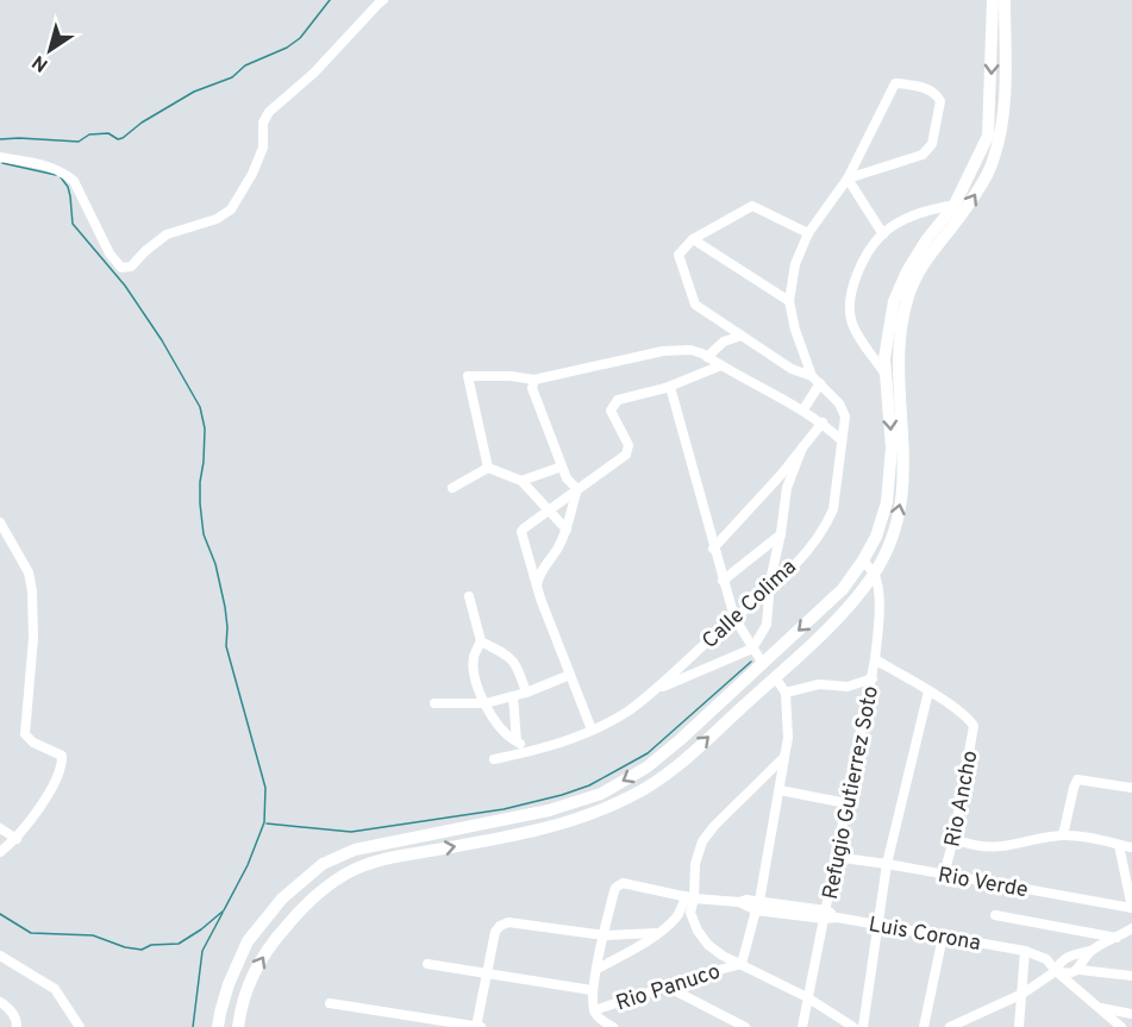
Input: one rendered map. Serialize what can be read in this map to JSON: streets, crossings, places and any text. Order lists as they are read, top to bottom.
{
  "streets": {
    "street": [
      "Calle Colima",
      "Refugio Gutierrez Soto",
      "Rio Ancho",
      "Rio Verde",
      "Luis Corona",
      "Rio Panuco"
    ]
  },
  "crossings": [
    ["Refugio Gutierrez Soto", "Rio Verde"],
    ["Refugio Gutierrez Soto", "Luis Corona"],
    ["Rio Ancho", "Rio Verde"]
  ],
  "north": "bottom left"
}
